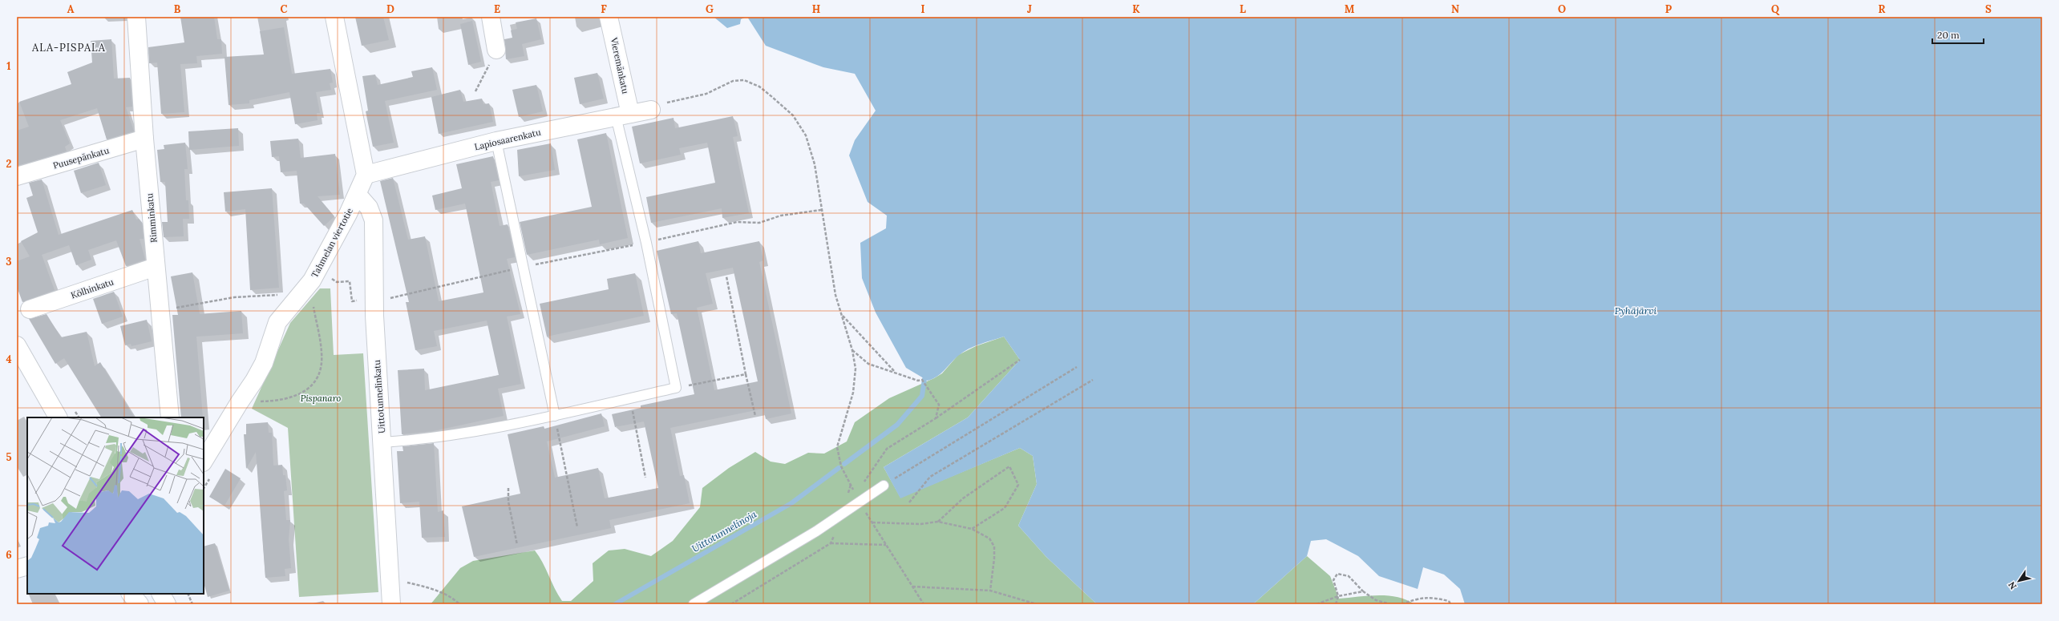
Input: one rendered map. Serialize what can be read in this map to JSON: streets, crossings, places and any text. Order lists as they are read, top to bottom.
{
  "streets": {
    "street": [
      "Vieremänkatu",
      "Lapiosaarenkatu",
      "Puusepänkatu",
      "Rimminkatu",
      "Tahmelan viertotie",
      "Kölhinkatu",
      "Uittotunnelinkatu"
    ]
  },
  "crossings": [
    ["Vieremänkatu", "Lapiosaarenkatu"],
    ["Lapiosaarenkatu", "Tahmelan viertotie"],
    ["Puusepänkatu", "Rimminkatu"],
    ["Rimminkatu", "Kölhinkatu"],
    ["Tahmelan viertotie", "Uittotunnelinkatu"]
  ],
  "districts": ["ALA-PISPALA"],
  "water": ["Pyhäjärvi", "Uittotunnelinoja"],
  "parks": ["Pispanaro"],
  "scale_bar": "20 m",
  "north": "bottom left",
  "grid": {
    "columns": [
      "A",
      "B",
      "C",
      "D",
      "E",
      "F",
      "G",
      "H",
      "I",
      "J",
      "K",
      "L",
      "M",
      "N",
      "O",
      "P",
      "Q",
      "R",
      "S"
    ],
    "rows": [
      "1",
      "2",
      "3",
      "4",
      "5",
      "6"
    ]
  }
}
